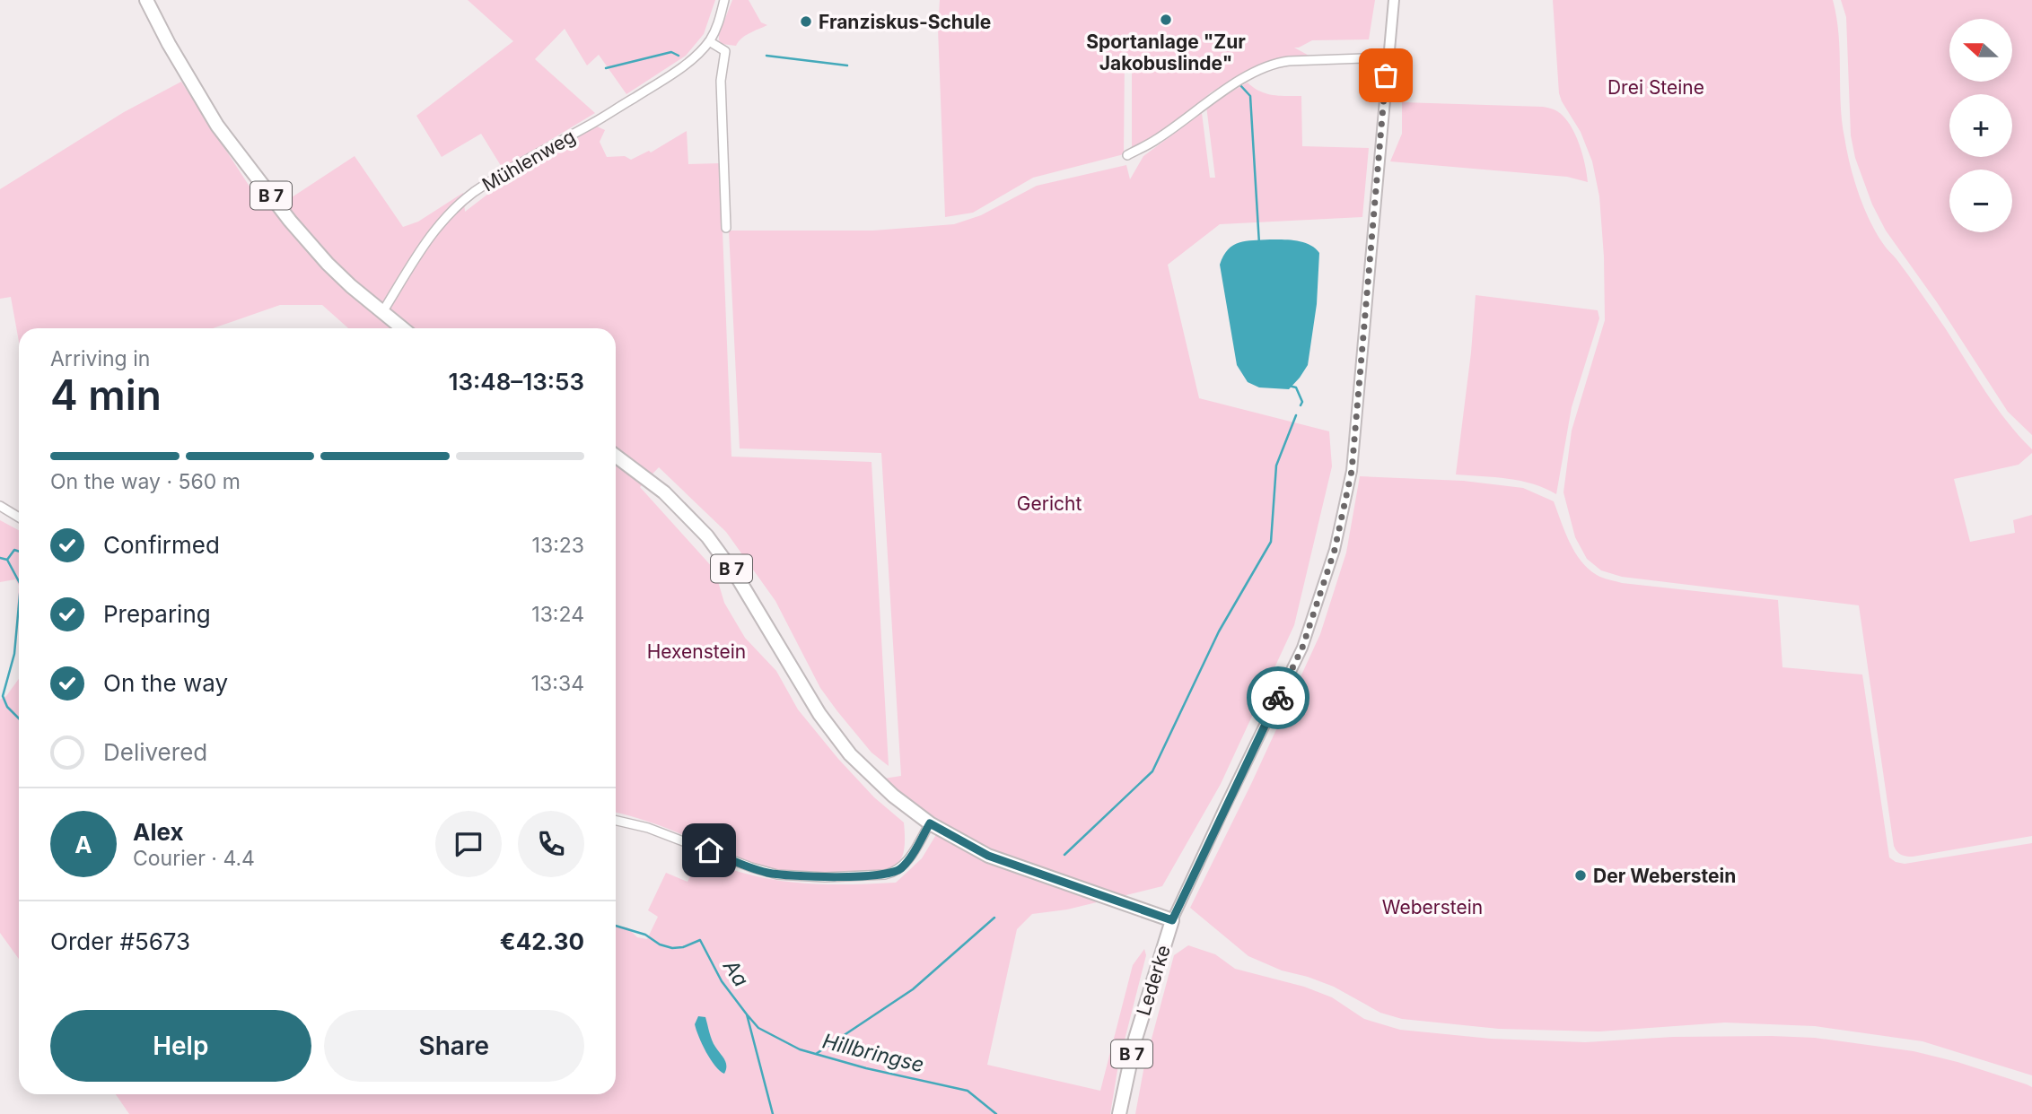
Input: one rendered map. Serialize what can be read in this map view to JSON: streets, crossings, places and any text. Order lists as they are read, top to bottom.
{
  "streets": {
    "main road": ["B 7", "Lederke"],
    "street": ["Mühlenweg"]
  },
  "crossings": [
    ["Mühlenweg", "B 7"],
    ["B 7", "Lederke"]
  ],
  "water": ["Aa", "Hillbringse"],
  "parks": [
    "Drei Steine",
    "Gericht",
    "Hexenstein",
    "Weberstein"
  ],
  "places": ["Sportanlage \"Zur Jakobuslinde\"", "Franziskus-Schule", "Der Weberstein"],
  "north": "left",
  "page": {
    "map_buttons": ["+", "−"],
    "heading": ["4 min", "Arriving in", "13:48–13:53"],
    "panel": [
      "Alex",
      "Courier · 4.4",
      "Order #5673",
      "€42.30"
    ],
    "bar": "On the way · 560 m",
    "list": [
      ["Confirmed", "13:23"],
      ["Preparing", "13:24"],
      ["On the way", "13:34"],
      "Delivered"
    ],
    "round": "A",
    "buttons": ["Help", "Share"]
  }
}
